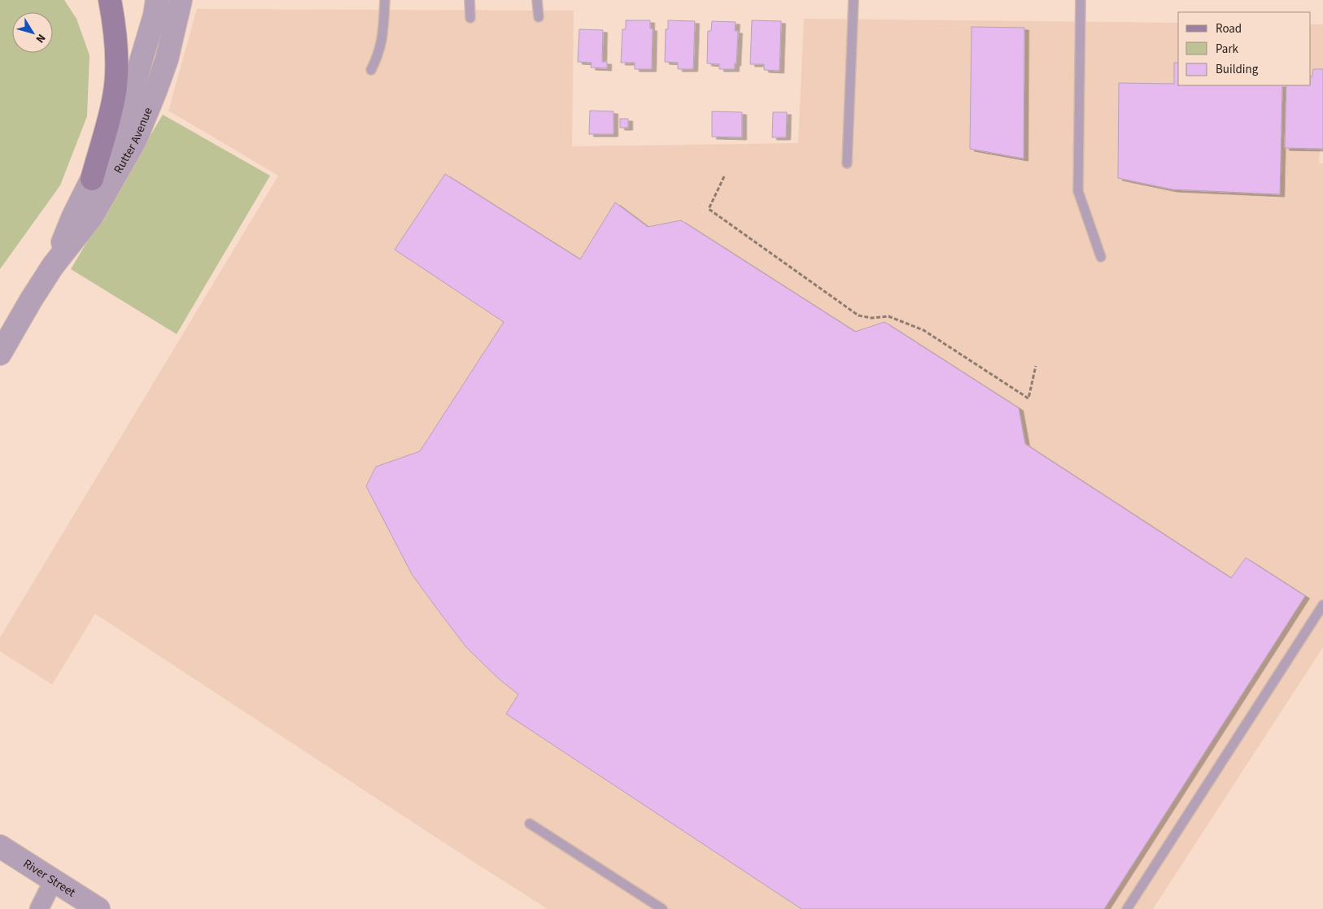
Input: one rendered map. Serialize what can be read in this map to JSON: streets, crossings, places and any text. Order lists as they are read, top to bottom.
{
  "streets": {
    "street": ["Rutter Avenue", "River Street"]
  },
  "legend": ["Road", "Park", "Building"],
  "north": "bottom right"
}
